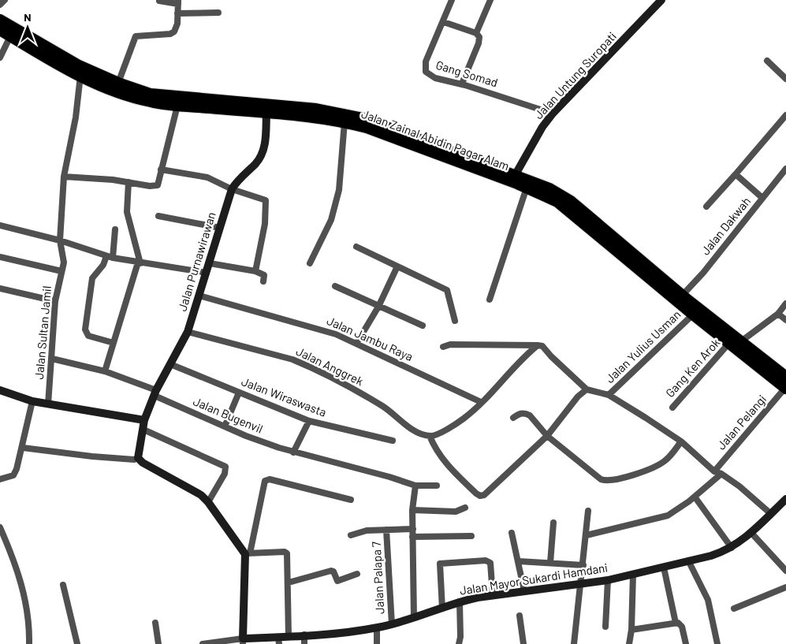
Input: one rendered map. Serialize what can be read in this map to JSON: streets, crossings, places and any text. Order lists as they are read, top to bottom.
{
  "streets": {
    "highway": ["Jalan Zainal Abidin Pagar Alam"],
    "street": [
      "Gang Somad",
      "Jalan Untung Suropati",
      "Jalan Dakwah",
      "Jalan Purnawirawan",
      "Jalan Sultan Jamil",
      "Jalan Jambu Raya",
      "Jalan Yulius Usman",
      "Jalan Anggrek",
      "Gang Ken Arok",
      "Jalan Wiraswasta",
      "Jalan Bugenvil",
      "Jalan Pelangi",
      "Jalan Palapa 7",
      "Jalan Mayor Sukardi Hamdani"
    ]
  },
  "crossings": [
    ["Gang Somad", "Jalan Untung Suropati"],
    ["Jalan Untung Suropati", "Jalan Zainal Abidin Pagar Alam"],
    ["Jalan Zainal Abidin Pagar Alam", "Jalan Dakwah"],
    ["Jalan Zainal Abidin Pagar Alam", "Jalan Purnawirawan"],
    ["Jalan Zainal Abidin Pagar Alam", "Jalan Sultan Jamil"],
    ["Jalan Zainal Abidin Pagar Alam", "Jalan Yulius Usman"],
    ["Jalan Zainal Abidin Pagar Alam", "Gang Ken Arok"],
    ["Jalan Zainal Abidin Pagar Alam", "Jalan Pelangi"],
    ["Jalan Purnawirawan", "Jalan Jambu Raya"],
    ["Jalan Purnawirawan", "Jalan Anggrek"],
    ["Jalan Purnawirawan", "Jalan Wiraswasta"],
    ["Jalan Purnawirawan", "Jalan Bugenvil"],
    ["Jalan Sultan Jamil", "Jalan Bugenvil"],
    ["Jalan Palapa 7", "Jalan Mayor Sukardi Hamdani"]
  ],
  "north": "top"
}
